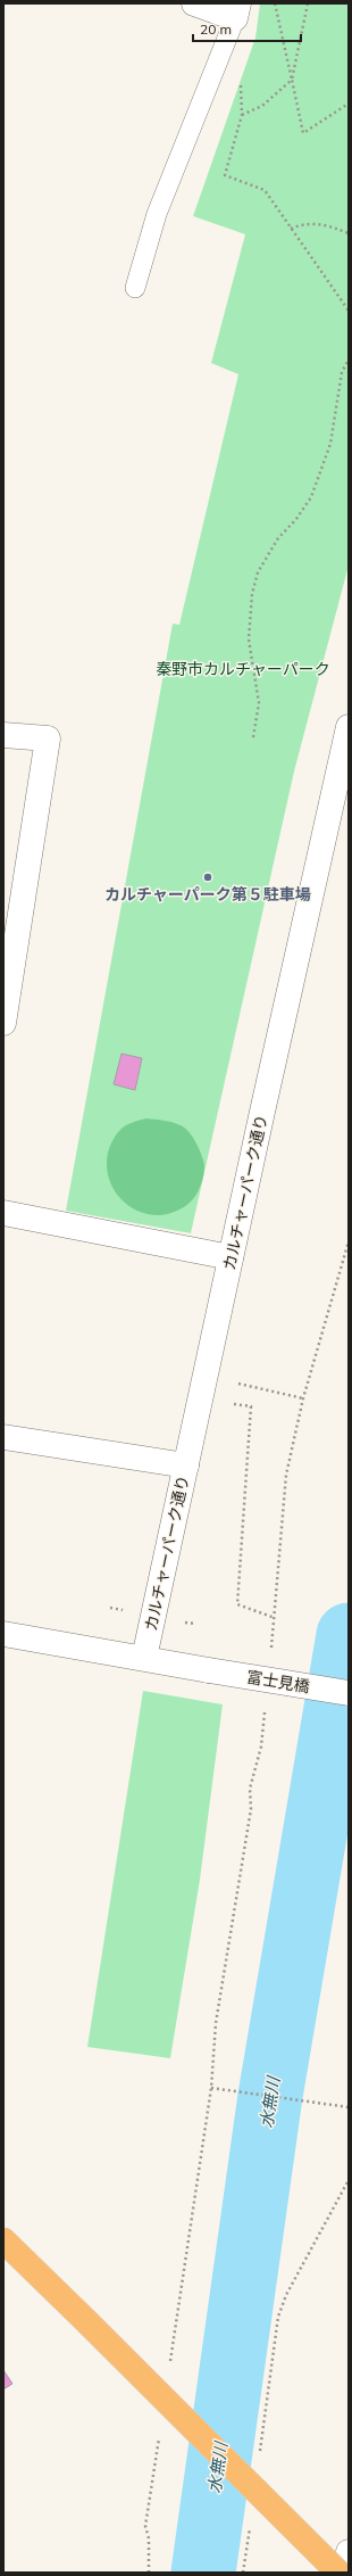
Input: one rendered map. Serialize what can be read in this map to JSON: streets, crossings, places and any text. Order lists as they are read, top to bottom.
{
  "streets": {
    "street": ["カルチャーパーク通り", "富士見橋"]
  },
  "crossings": [
    ["カルチャーパーク通り", "富士見橋"]
  ],
  "water": ["水無川"],
  "parks": ["秦野市カルチャーパーク"],
  "places": ["カルチャーパーク第５駐車場"],
  "scale_bar": "20 m"
}
